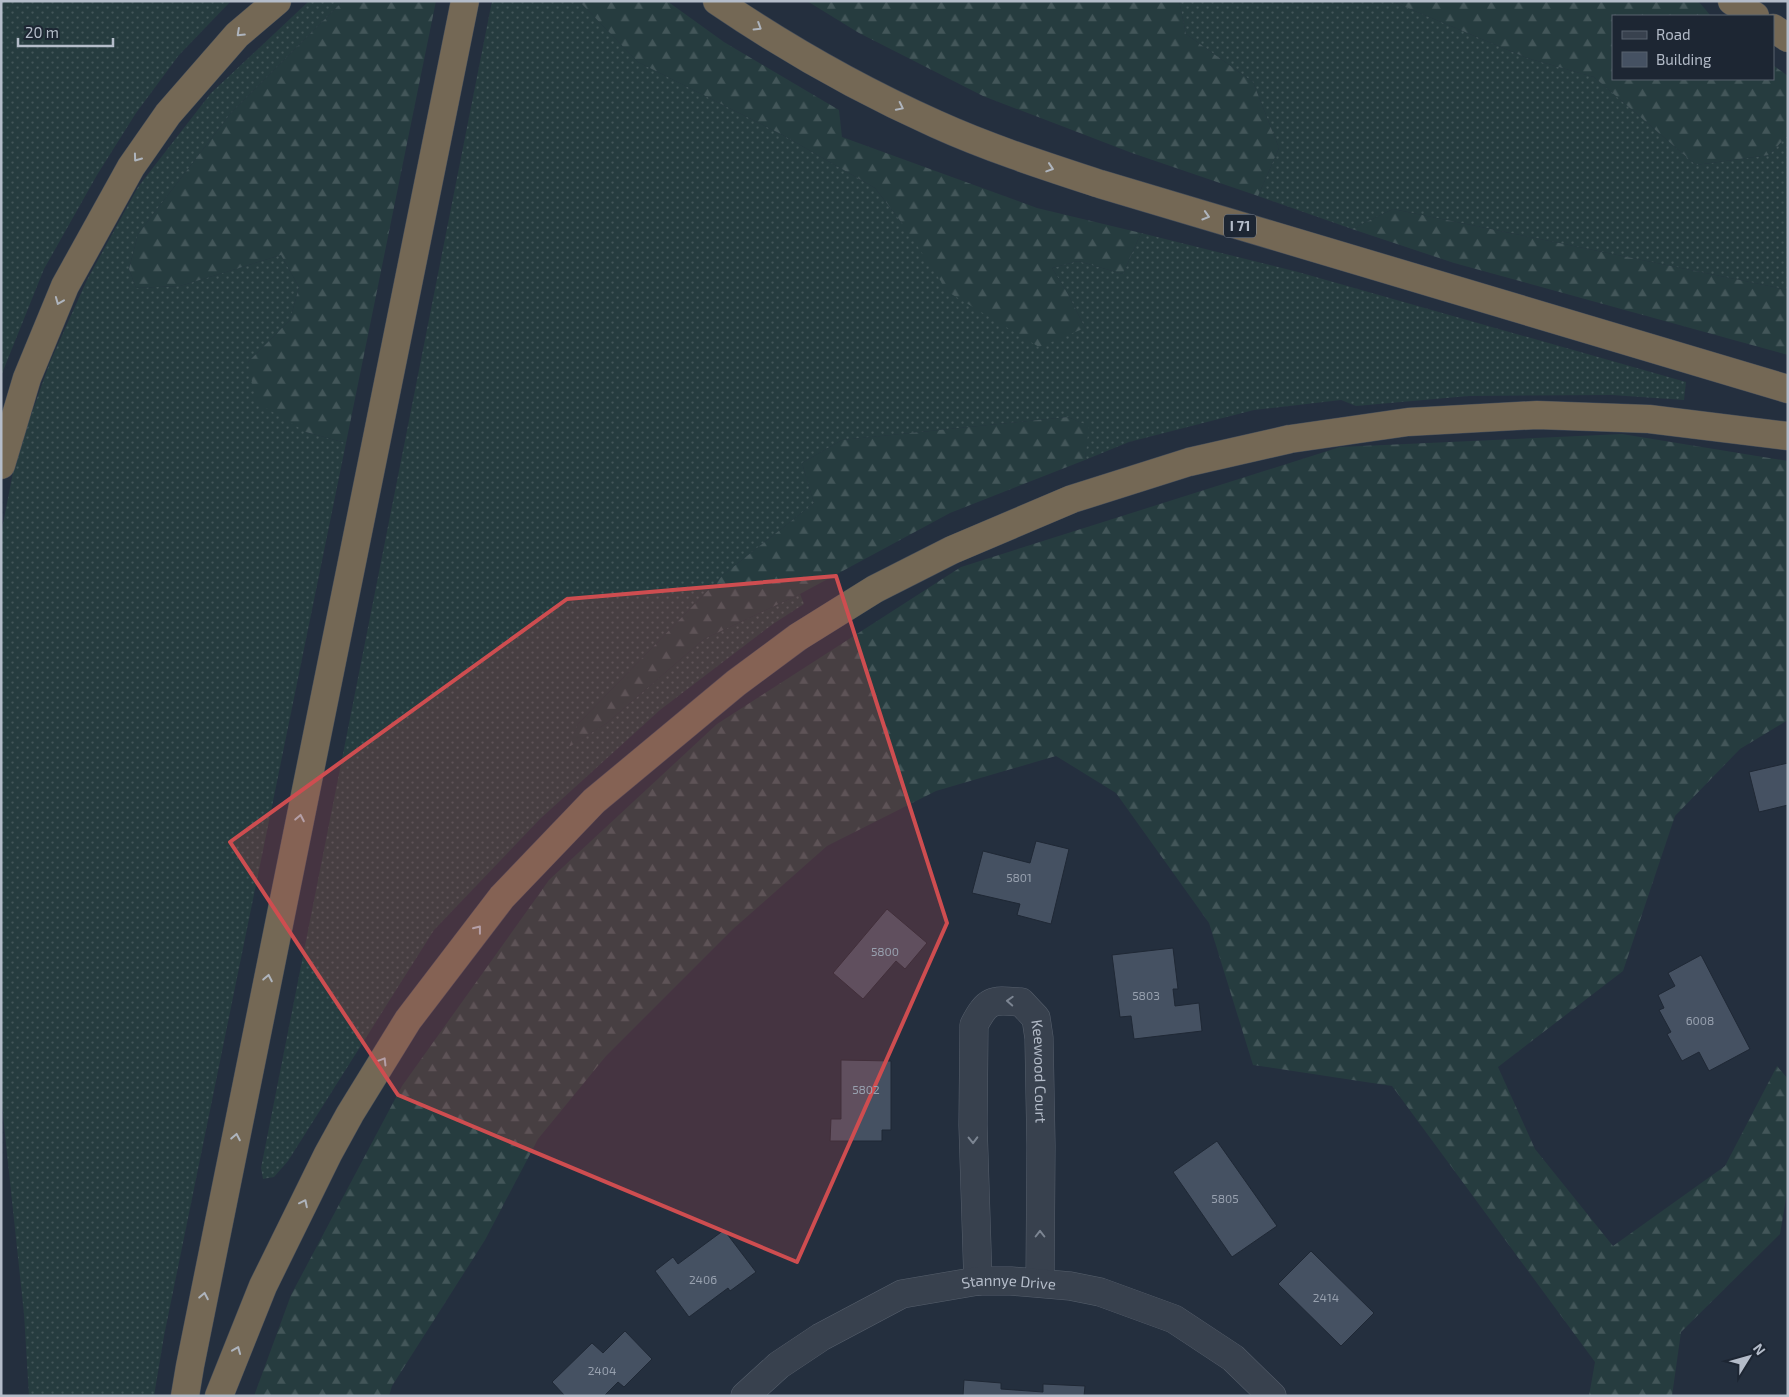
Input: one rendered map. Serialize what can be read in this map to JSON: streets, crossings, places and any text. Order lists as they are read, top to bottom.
{
  "streets": {
    "highway": ["I 71"],
    "street": ["Keewood Court", "Stannye Drive"]
  },
  "crossings": [
    ["Keewood Court", "Stannye Drive"]
  ],
  "house_numbers": [
    "5801",
    "5800",
    "5803",
    "6008",
    "5802",
    "5805",
    "2406",
    "2414",
    "2404"
  ],
  "legend": ["Road", "Building"],
  "scale_bar": "20 m",
  "north": "top right"
}
